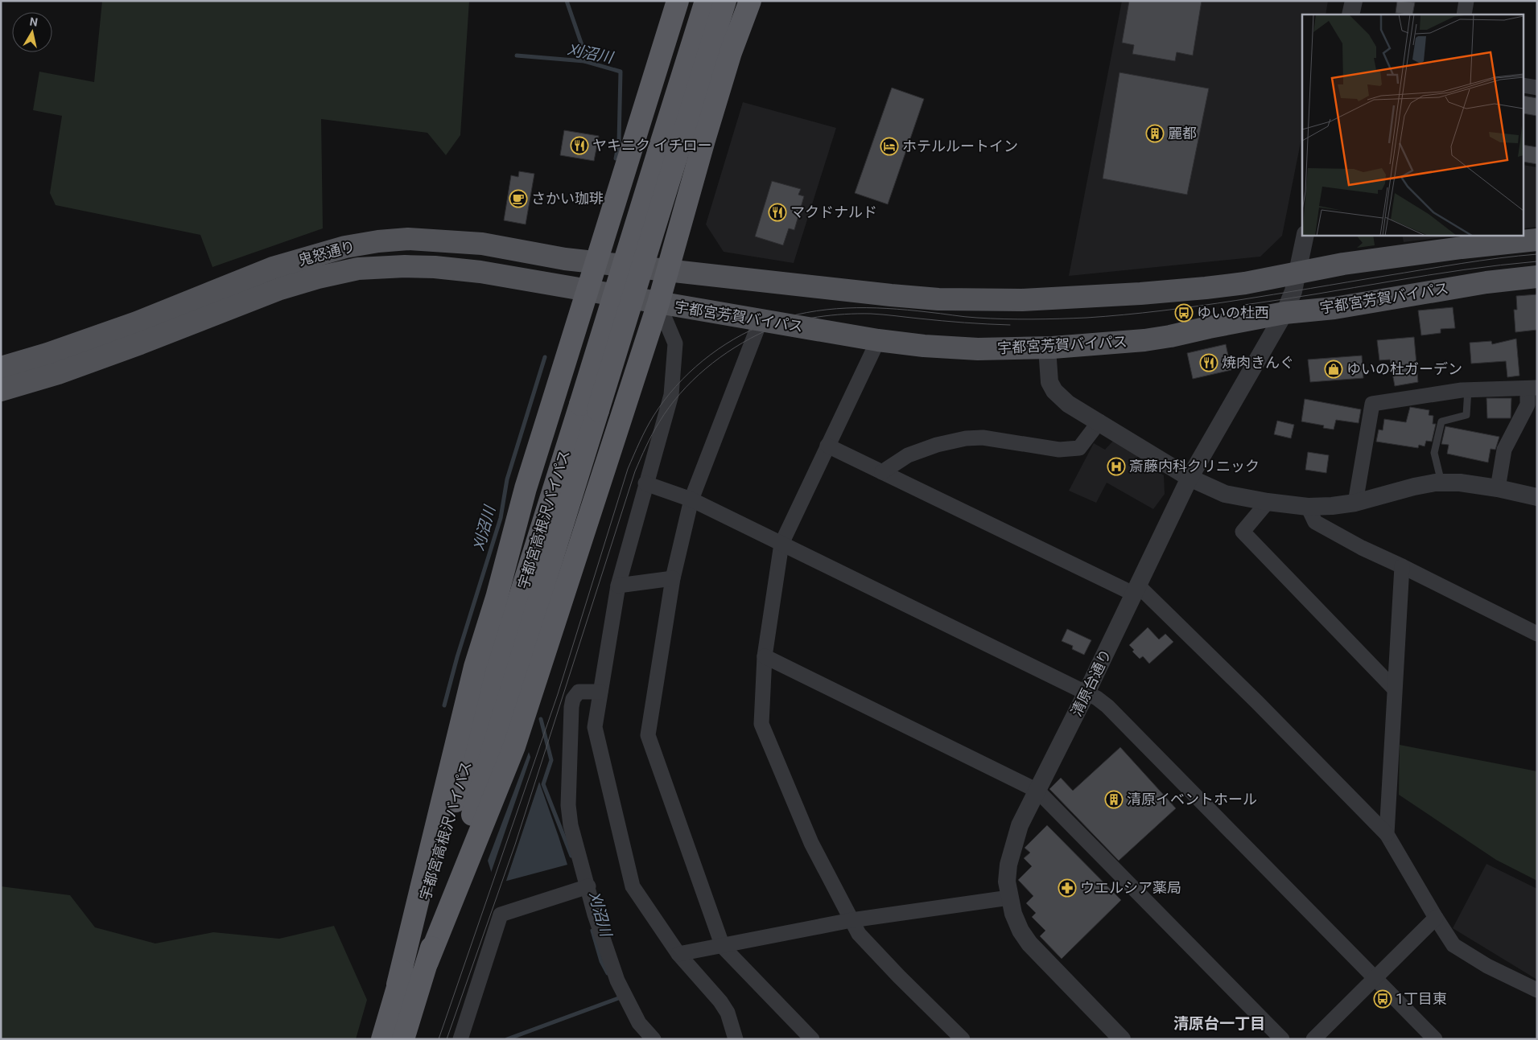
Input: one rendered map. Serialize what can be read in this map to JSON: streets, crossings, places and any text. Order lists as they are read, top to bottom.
{
  "streets": {
    "highway": ["宇都宮高根沢バイパス"],
    "main road": ["鬼怒通り", "宇都宮芳賀バイパス"],
    "street": ["清原台通り"]
  },
  "crossings": [
    ["鬼怒通り", "宇都宮芳賀バイパス"],
    ["宇都宮芳賀バイパス", "清原台通り"]
  ],
  "districts": ["清原台一丁目"],
  "water": ["刈沼川"],
  "places": {
    "building": ["麗都", "清原イベントホール"],
    "restaurant": ["ヤキニク イチロー", "マクドナルド", "焼肉きんぐ"],
    "hotel": ["ホテルルートイン"],
    "cafe": ["さかい珈琲"],
    "bus stop": ["ゆいの杜西", "1丁目東"],
    "shop": ["ゆいの杜ガーデン"],
    "hospital": ["斎藤内科クリニック"],
    "pharmacy": ["ウエルシア薬局"]
  },
  "north": "top"
}
